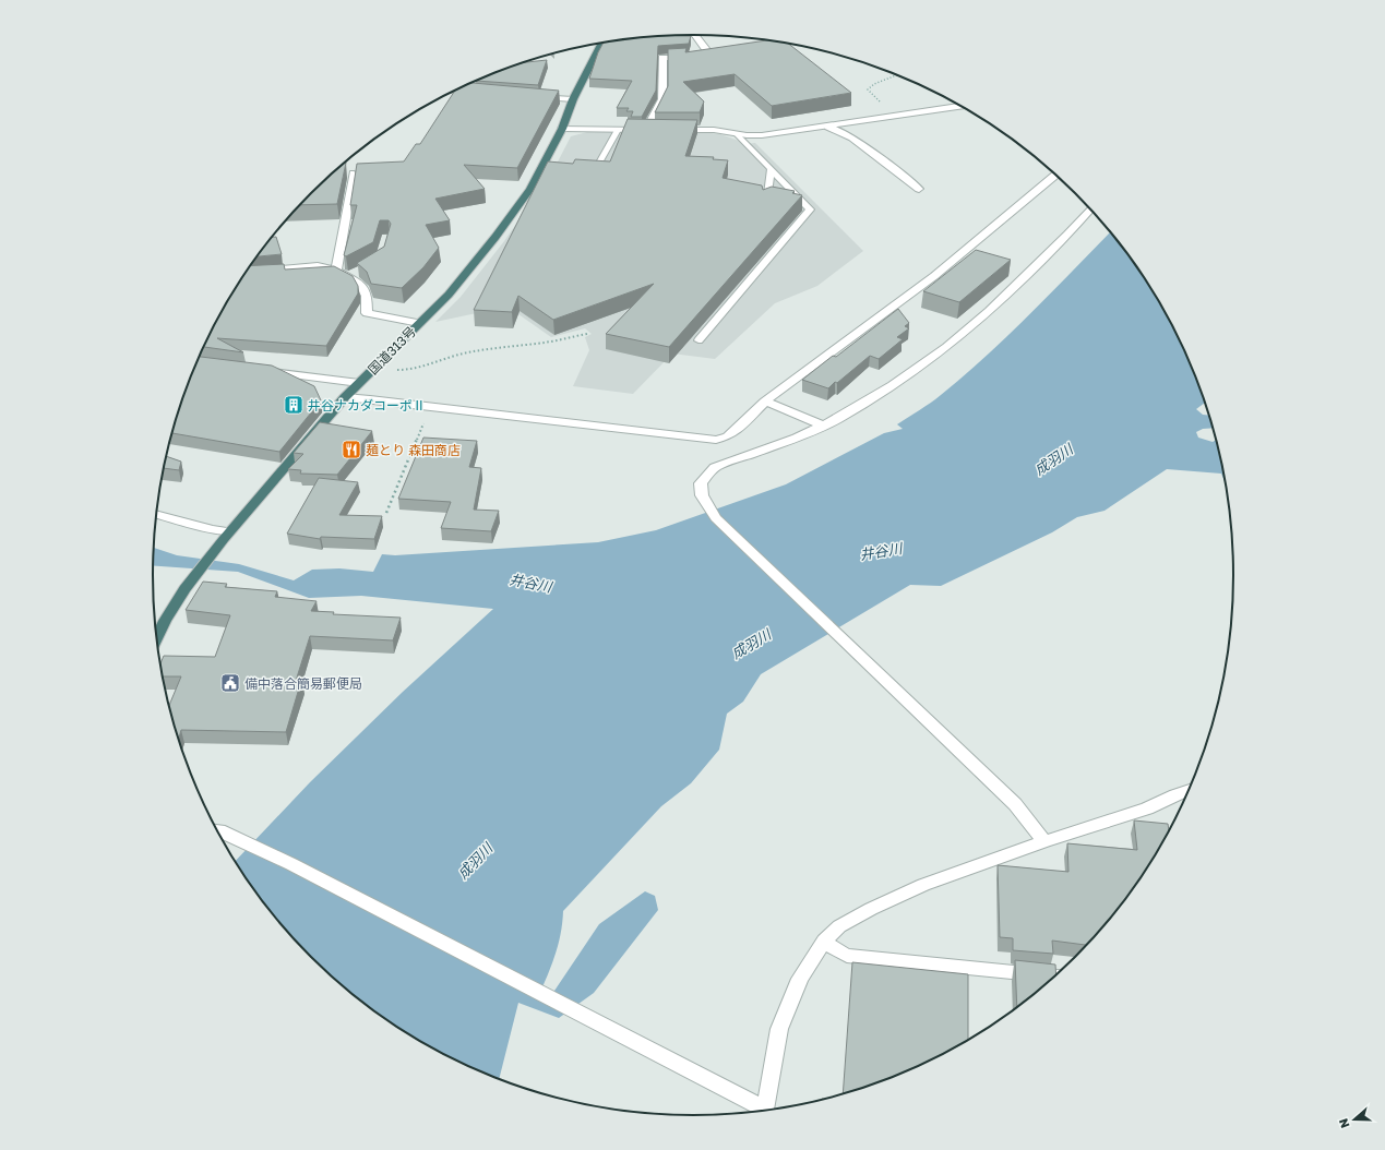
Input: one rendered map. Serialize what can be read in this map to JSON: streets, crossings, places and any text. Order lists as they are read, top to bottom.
{
  "streets": {
    "highway": ["国道313号"]
  },
  "water": ["成羽川", "井谷川"],
  "places": {
    "building": ["井谷ナカダコーポⅡ"],
    "restaurant": ["麺とり 森田商店"],
    "public building": ["備中落合簡易郵便局"]
  },
  "north": "left"
}
